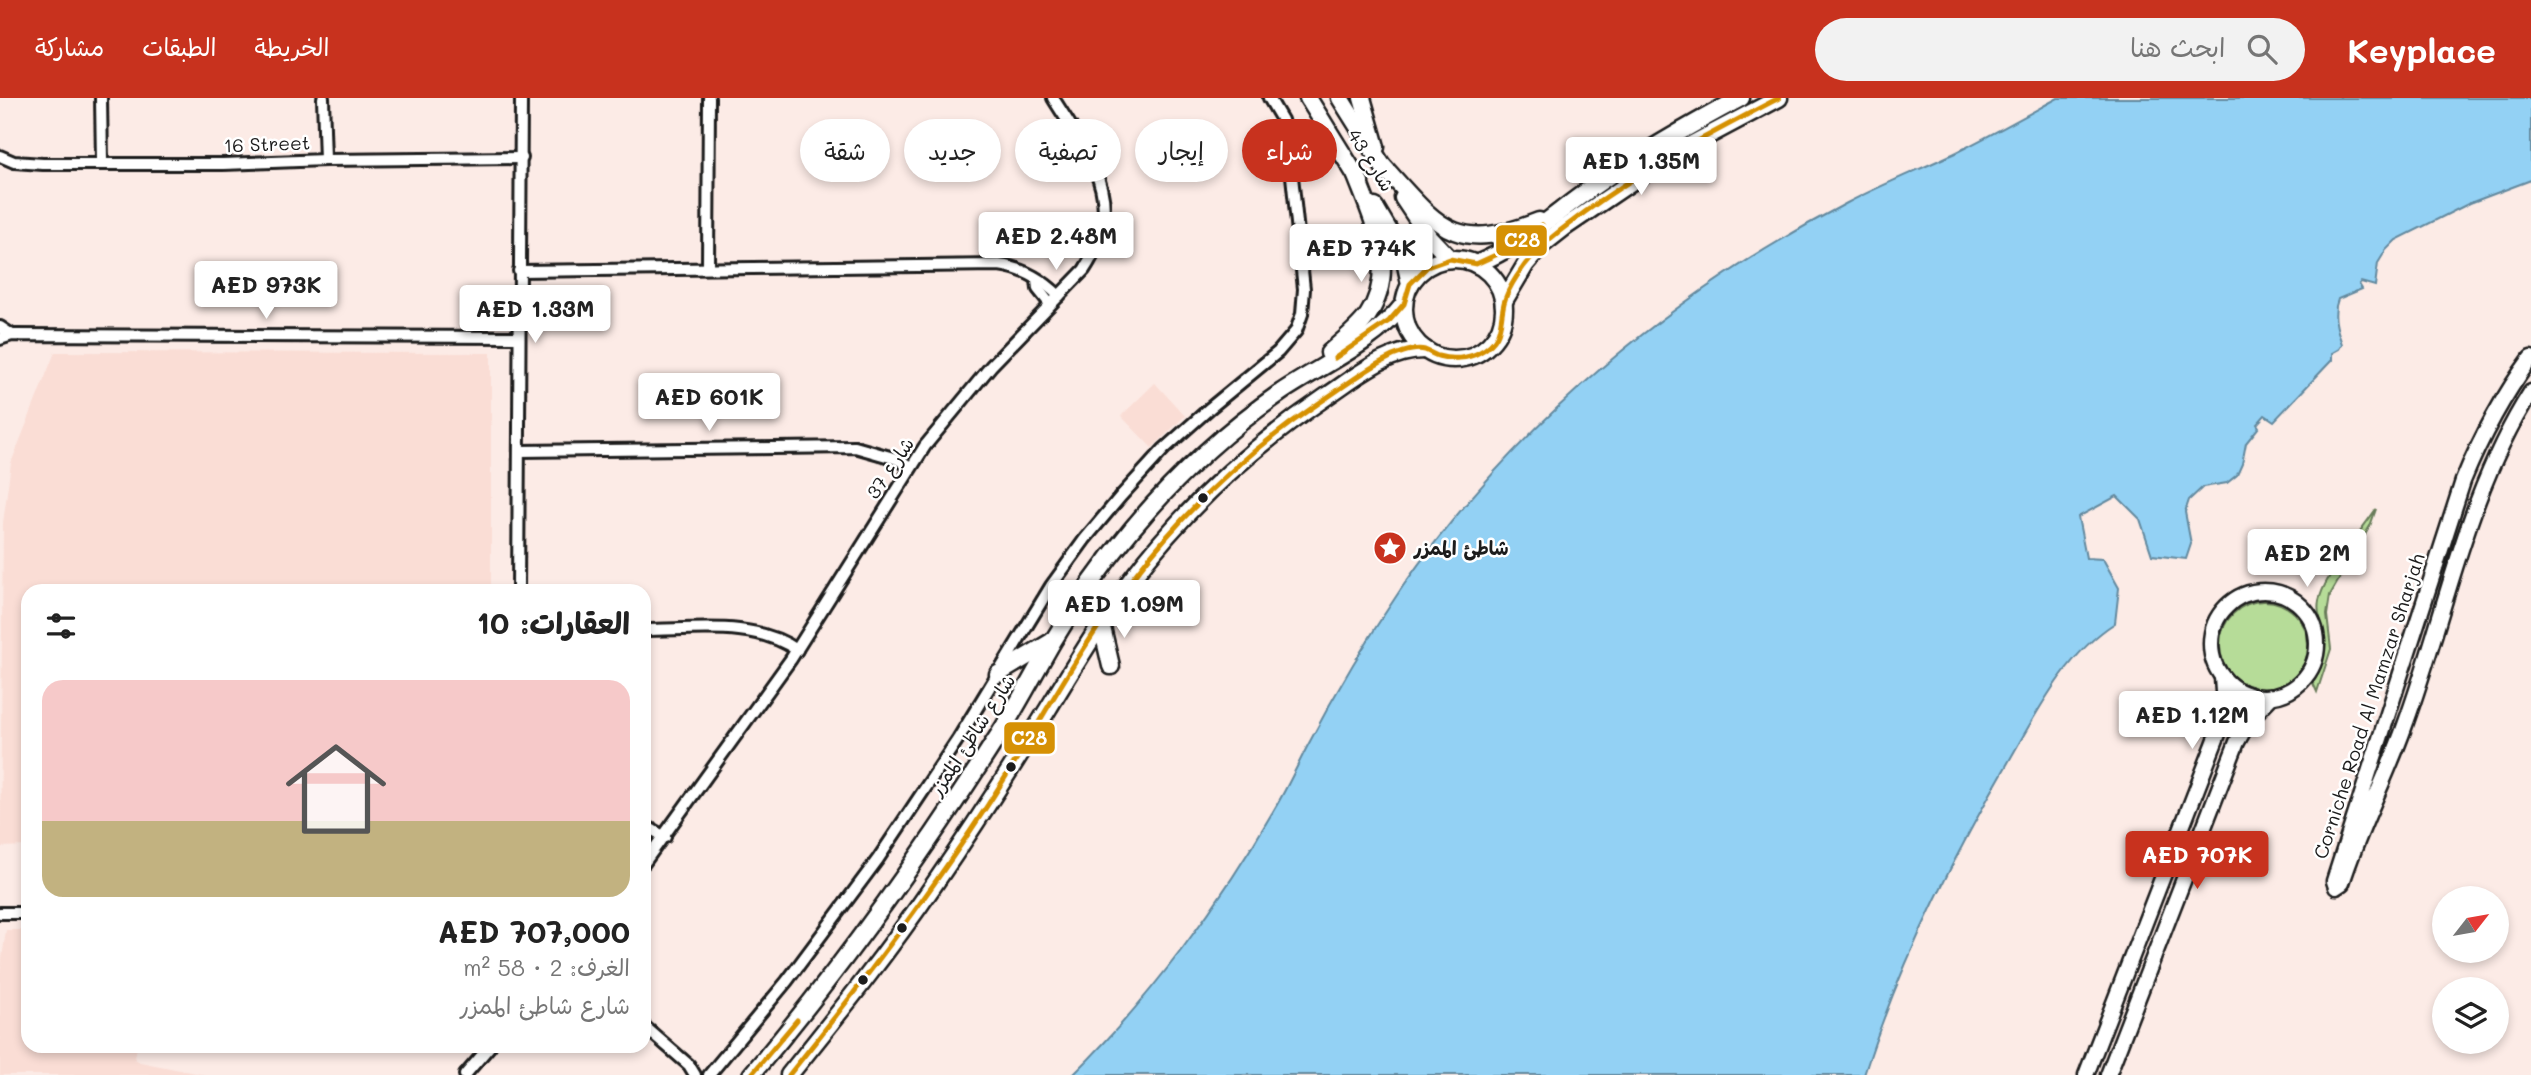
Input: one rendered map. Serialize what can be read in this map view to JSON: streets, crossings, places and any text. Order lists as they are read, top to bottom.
{
  "streets": {
    "main road": ["شارع 43", "شارع شاطئ الممزر"],
    "street": ["16 Street", "شارع 37", "Corniche Road Al Mamzar Sharjah"]
  },
  "crossings": [
    ["شارع 43", "شارع شاطئ الممزر"]
  ],
  "places": {
    "place": ["شاطئ الممزر"]
  },
  "lines": ["transit line C28"],
  "north": "top right",
  "page": {
    "header": "Keyplace",
    "search": "ابحث هنا",
    "nav": ["الخريطة", "الطبقات", "مشاركة"],
    "chip": [
      "شراء",
      "إيجار",
      "تصفية",
      "جديد",
      "شقة"
    ],
    "price": [
      "AED 1.35M",
      "AED 2.48M",
      "AED 774K",
      "AED 973K",
      "AED 1.33M",
      "AED 601K",
      "AED 2M",
      "AED 1.09M",
      "AED 1.12M",
      "AED 707K"
    ],
    "heading": "العقارات: 10",
    "list": [
      {
        "name": "AED 707,000",
        "note": "الغرف: 2 · 58 m² · شارع شاطئ الممزر"
      }
    ]
  }
}
